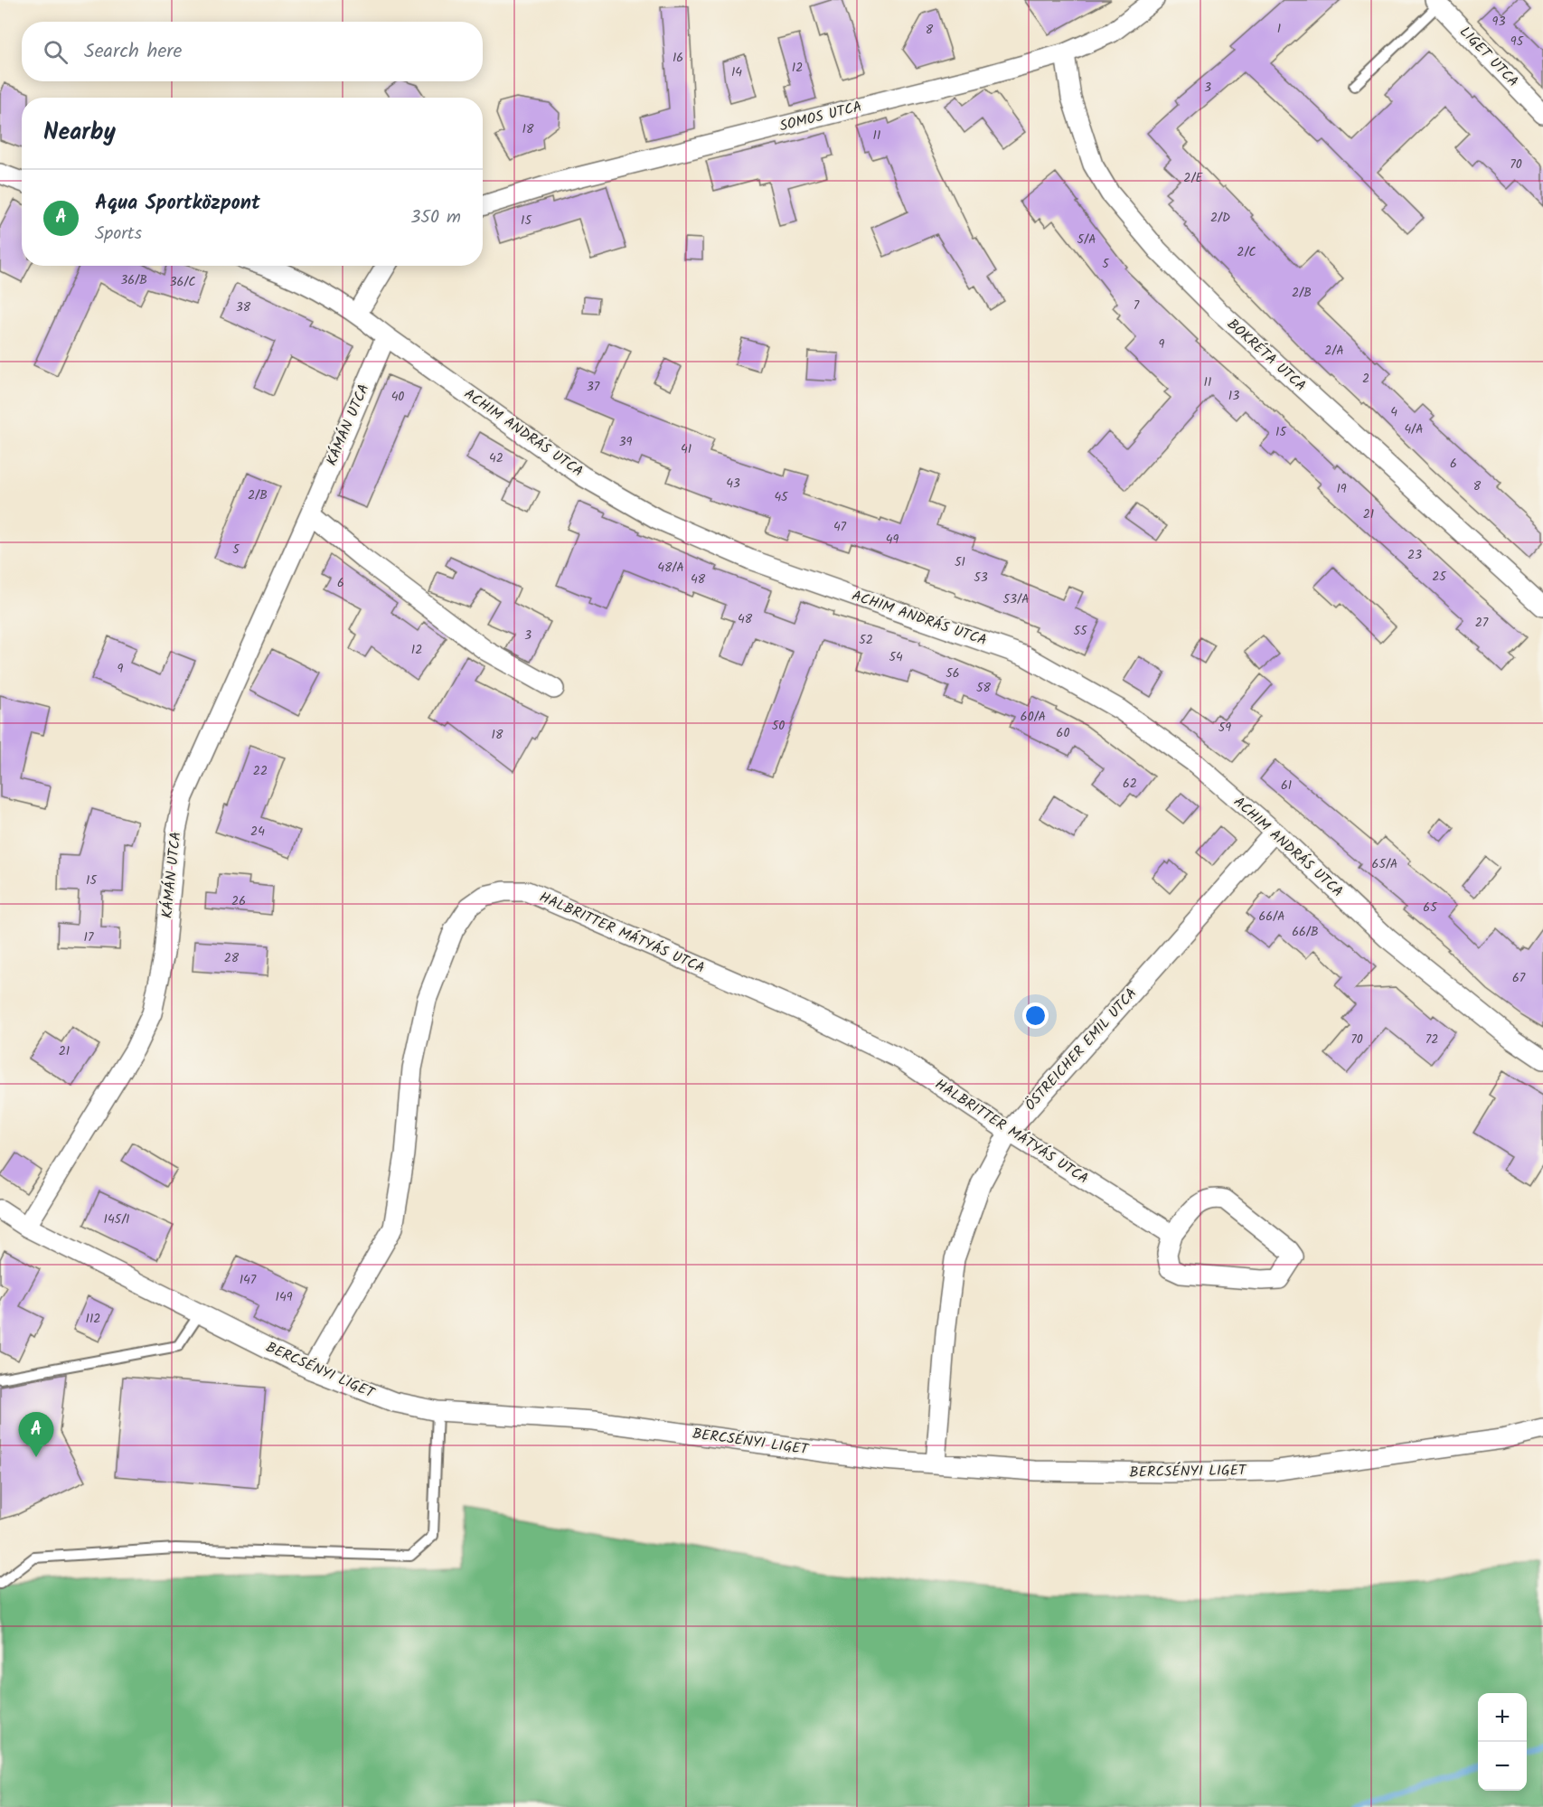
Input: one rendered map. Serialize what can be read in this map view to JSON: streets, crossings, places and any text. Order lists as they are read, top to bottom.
{
  "streets": {
    "street": [
      "LIGET UTCA",
      "SOMOS UTCA",
      "BOKRÉTA UTCA",
      "KÁMÁN UTCA",
      "ACHIM ANDRÁS UTCA",
      "HALBRITTER MÁTYÁS UTCA",
      "ÖSTREICHER EMIL UTCA",
      "BERCSÉNYI LIGET"
    ]
  },
  "crossings": [
    ["SOMOS UTCA", "BOKRÉTA UTCA"],
    ["KÁMÁN UTCA", "ACHIM ANDRÁS UTCA"],
    ["KÁMÁN UTCA", "BERCSÉNYI LIGET"],
    ["ACHIM ANDRÁS UTCA", "ÖSTREICHER EMIL UTCA"],
    ["HALBRITTER MÁTYÁS UTCA", "ÖSTREICHER EMIL UTCA"],
    ["HALBRITTER MÁTYÁS UTCA", "BERCSÉNYI LIGET"],
    ["ÖSTREICHER EMIL UTCA", "BERCSÉNYI LIGET"]
  ],
  "house_numbers": [
    "93",
    "1",
    "8",
    "95",
    "16",
    "12",
    "14",
    "3",
    "18",
    "11",
    "70",
    "2/E",
    "2/D",
    "15",
    "5/A",
    "2/C",
    "5",
    "36/B",
    "36/C",
    "2/B",
    "7",
    "38",
    "9",
    "2/A",
    "2",
    "11",
    "37",
    "13",
    "40",
    "4",
    "4/A",
    "15",
    "39",
    "41",
    "42",
    "6",
    "43",
    "8",
    "19",
    "2/B",
    "45",
    "21",
    "47",
    "49",
    "5",
    "23",
    "51",
    "48/A",
    "25",
    "53",
    "48",
    "6",
    "53/A",
    "48",
    "27",
    "55",
    "3",
    "52",
    "12",
    "54",
    "9",
    "56",
    "58",
    "60/A",
    "50",
    "59",
    "60",
    "18",
    "22",
    "62",
    "61",
    "24",
    "65/A",
    "15",
    "26",
    "65",
    "66/A",
    "66/B",
    "17",
    "28",
    "67",
    "70",
    "72",
    "21",
    "145/1",
    "147",
    "149",
    "112"
  ],
  "page": {
    "search": "Search here",
    "heading": "Nearby",
    "list": [
      {
        "mark": "A",
        "name": "Aqua Sportközpont",
        "note": "Sports",
        "value": "350 m"
      }
    ],
    "pins": "A",
    "map_buttons": ["+", "−"]
  }
}
